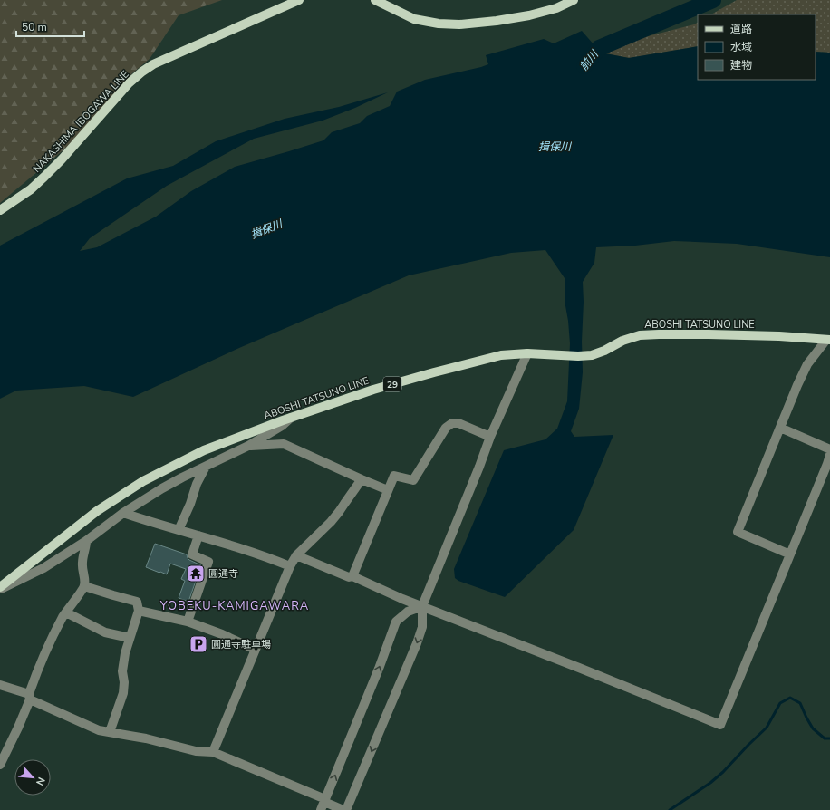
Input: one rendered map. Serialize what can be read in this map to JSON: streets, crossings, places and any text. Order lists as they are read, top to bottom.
{
  "streets": {
    "main road": ["NAKASHIMA IBOGAWA LINE", "ABOSHI TATSUNO LINE", "29"]
  },
  "districts": ["YOBEKU-KAMIGAWARA"],
  "water": ["前川", "揖保川"],
  "places": {
    "temple": ["圓通寺"],
    "parking": ["圓通寺駐車場"]
  },
  "legend": ["道路", "水域", "建物"],
  "scale_bar": "50 m",
  "north": "bottom right"
}
